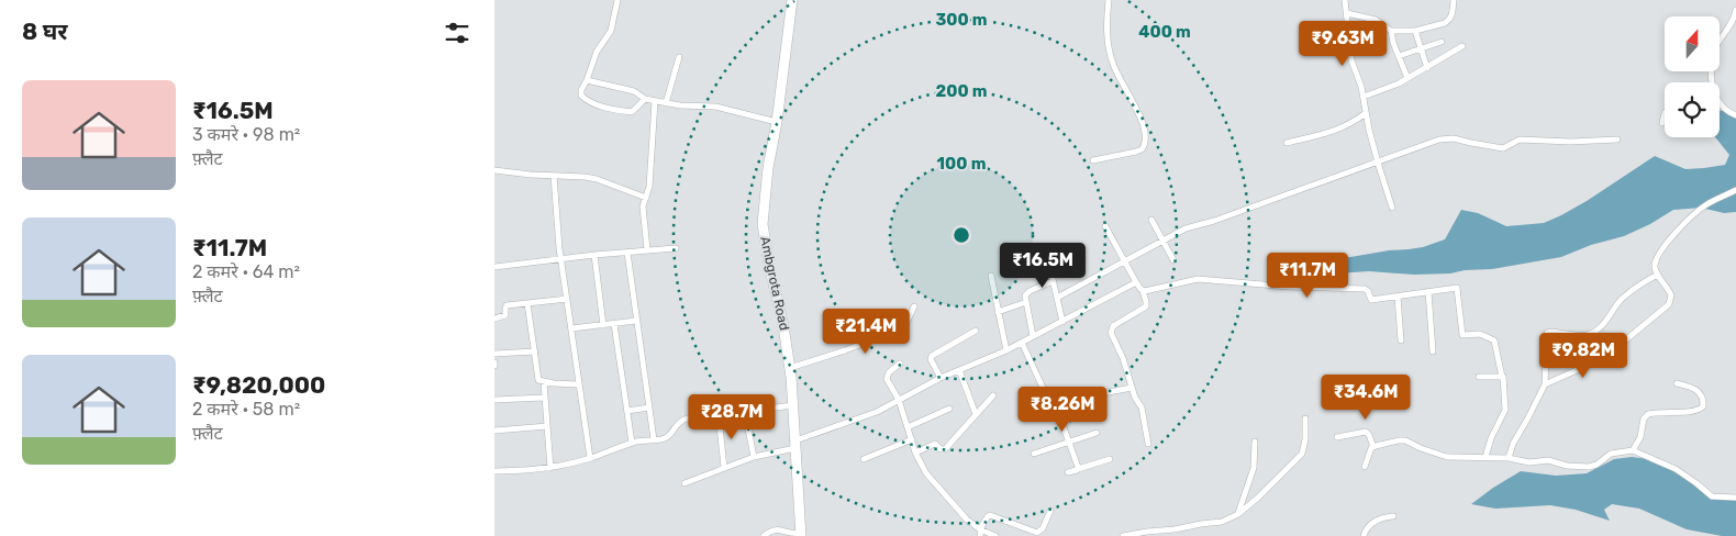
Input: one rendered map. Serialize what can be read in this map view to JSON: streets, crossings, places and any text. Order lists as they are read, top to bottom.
{
  "streets": {
    "main road": ["Ambgrota Road"]
  },
  "north": "top",
  "page": {
    "heading": "8 घर",
    "price": [
      "₹9.63M",
      "₹16.5M",
      "₹11.7M",
      "₹21.4M",
      "₹9.82M",
      "₹34.6M",
      "₹8.26M",
      "₹28.7M"
    ],
    "list": [
      {
        "name": "₹16.5M",
        "note": "3 कमरे · 98 m² · फ़्लैट"
      },
      {
        "name": "₹11.7M",
        "note": "2 कमरे · 64 m² · फ़्लैट"
      },
      {
        "name": "₹9,820,000",
        "note": "2 कमरे · 58 m² · फ़्लैट"
      }
    ]
  },
  "rings": [
    "300 m",
    "400 m",
    "200 m",
    "100 m"
  ]
}
